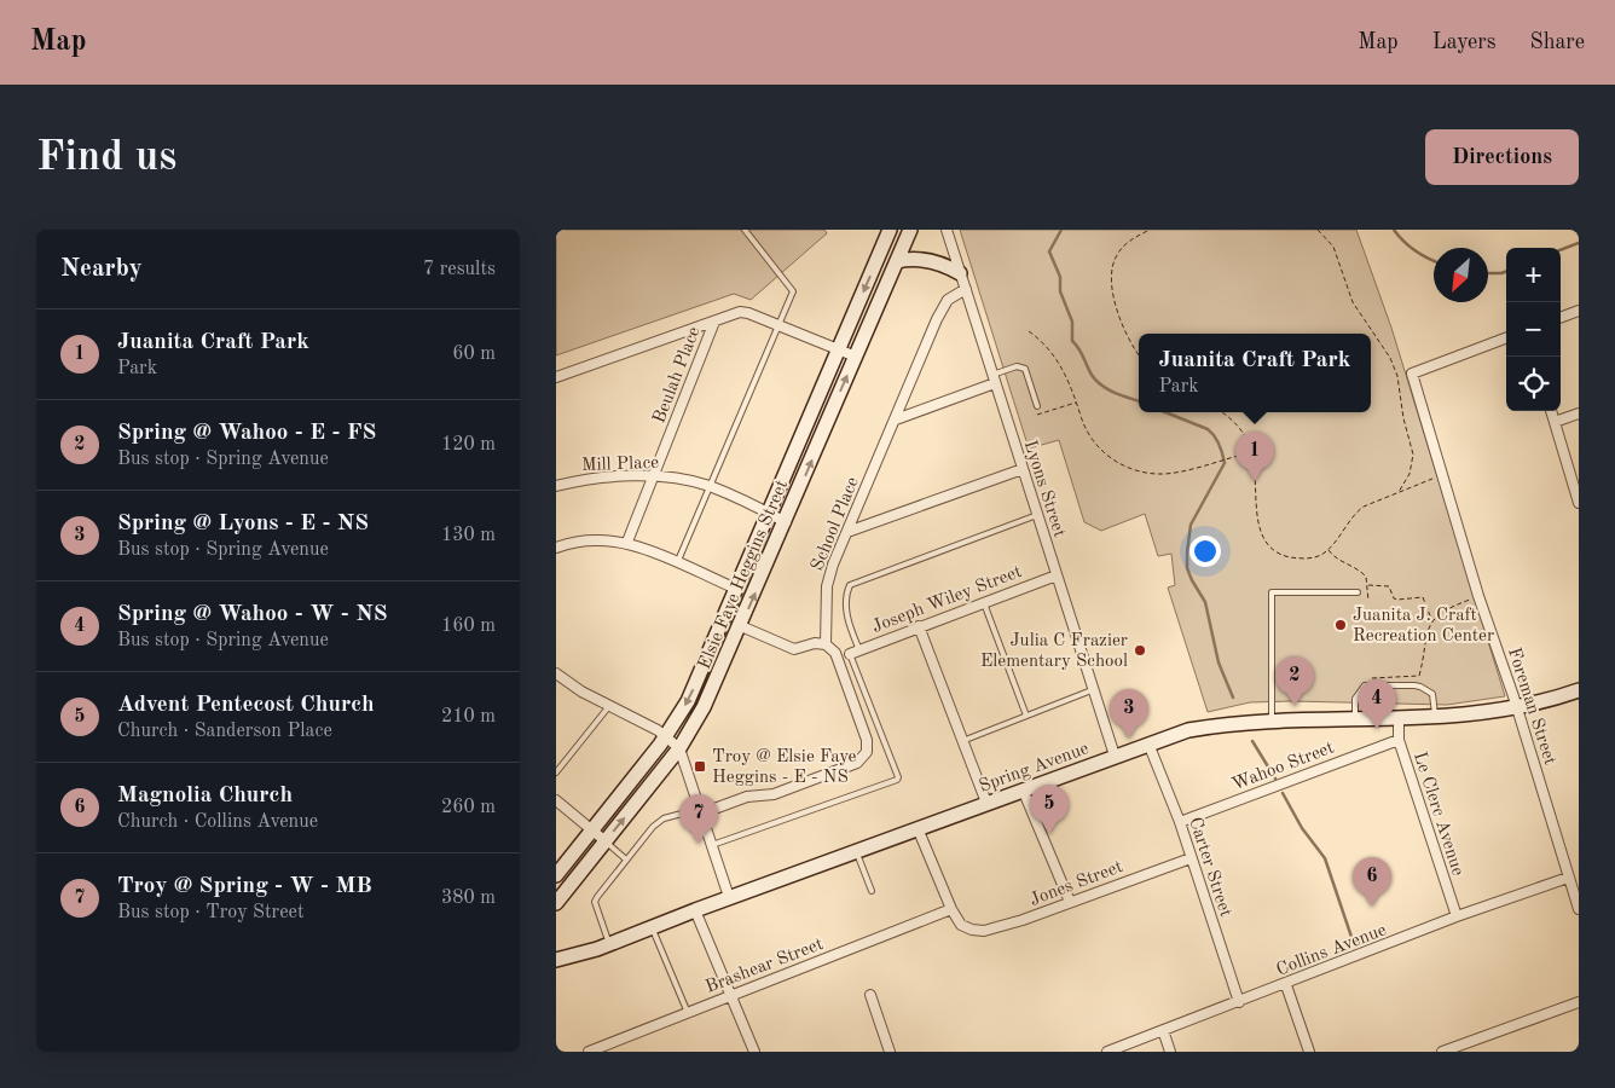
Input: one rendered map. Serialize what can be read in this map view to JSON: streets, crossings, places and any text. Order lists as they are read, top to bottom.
{
  "streets": {
    "main road": ["Elsie Faye Heggins Street", "Spring Avenue"],
    "street": [
      "Beulah Place",
      "Mill Place",
      "Lyons Street",
      "School Place",
      "Joseph Wiley Street",
      "Foreman Street",
      "Wahoo Street",
      "Le Clerc Avenue",
      "Carter Street",
      "Jones Street",
      "Collins Avenue",
      "Brashear Street"
    ]
  },
  "crossings": [
    ["Beulah Place", "Mill Place"],
    ["Beulah Place", "Elsie Faye Heggins Street"],
    ["Mill Place", "Elsie Faye Heggins Street"],
    ["Lyons Street", "School Place"],
    ["Lyons Street", "Joseph Wiley Street"],
    ["Lyons Street", "Spring Avenue"],
    ["Foreman Street", "Spring Avenue"],
    ["Foreman Street", "Collins Avenue"],
    ["Wahoo Street", "Le Clerc Avenue"],
    ["Wahoo Street", "Carter Street"],
    ["Spring Avenue", "Le Clerc Avenue"],
    ["Spring Avenue", "Carter Street"],
    ["Le Clerc Avenue", "Collins Avenue"],
    ["Carter Street", "Jones Street"],
    ["Carter Street", "Collins Avenue"],
    ["Jones Street", "Brashear Street"]
  ],
  "places": {
    "other": ["Juanita J. Craft Recreation Center", "Julia C Frazier Elementary School"],
    "transit": ["Troy @ Elsie Faye Heggins - E - NS"]
  },
  "north": "bottom left",
  "page": {
    "header": "Map",
    "nav": ["Map", "Layers", "Share"],
    "buttons": "Directions",
    "title": "Find us",
    "heading": ["Nearby", "7 results"],
    "map_buttons": ["+", "−"],
    "list": [
      {
        "mark": "1",
        "name": "Juanita Craft Park",
        "note": "Park",
        "value": "60 m"
      },
      {
        "mark": "2",
        "name": "Spring @ Wahoo - E - FS",
        "note": "Bus stop · Spring Avenue",
        "value": "120 m"
      },
      {
        "mark": "3",
        "name": "Spring @ Lyons - E - NS",
        "note": "Bus stop · Spring Avenue",
        "value": "130 m"
      },
      {
        "mark": "4",
        "name": "Spring @ Wahoo - W - NS",
        "note": "Bus stop · Spring Avenue",
        "value": "160 m"
      },
      {
        "mark": "5",
        "name": "Advent Pentecost Church",
        "note": "Church · Sanderson Place",
        "value": "210 m"
      },
      {
        "mark": "6",
        "name": "Magnolia Church",
        "note": "Church · Collins Avenue",
        "value": "260 m"
      },
      {
        "mark": "7",
        "name": "Troy @ Spring - W - MB",
        "note": "Bus stop · Troy Street",
        "value": "380 m"
      }
    ],
    "popup": ["Juanita Craft Park", "Park"],
    "pins": [
      "1",
      "2",
      "4",
      "3",
      "5",
      "7",
      "6"
    ]
  }
}
